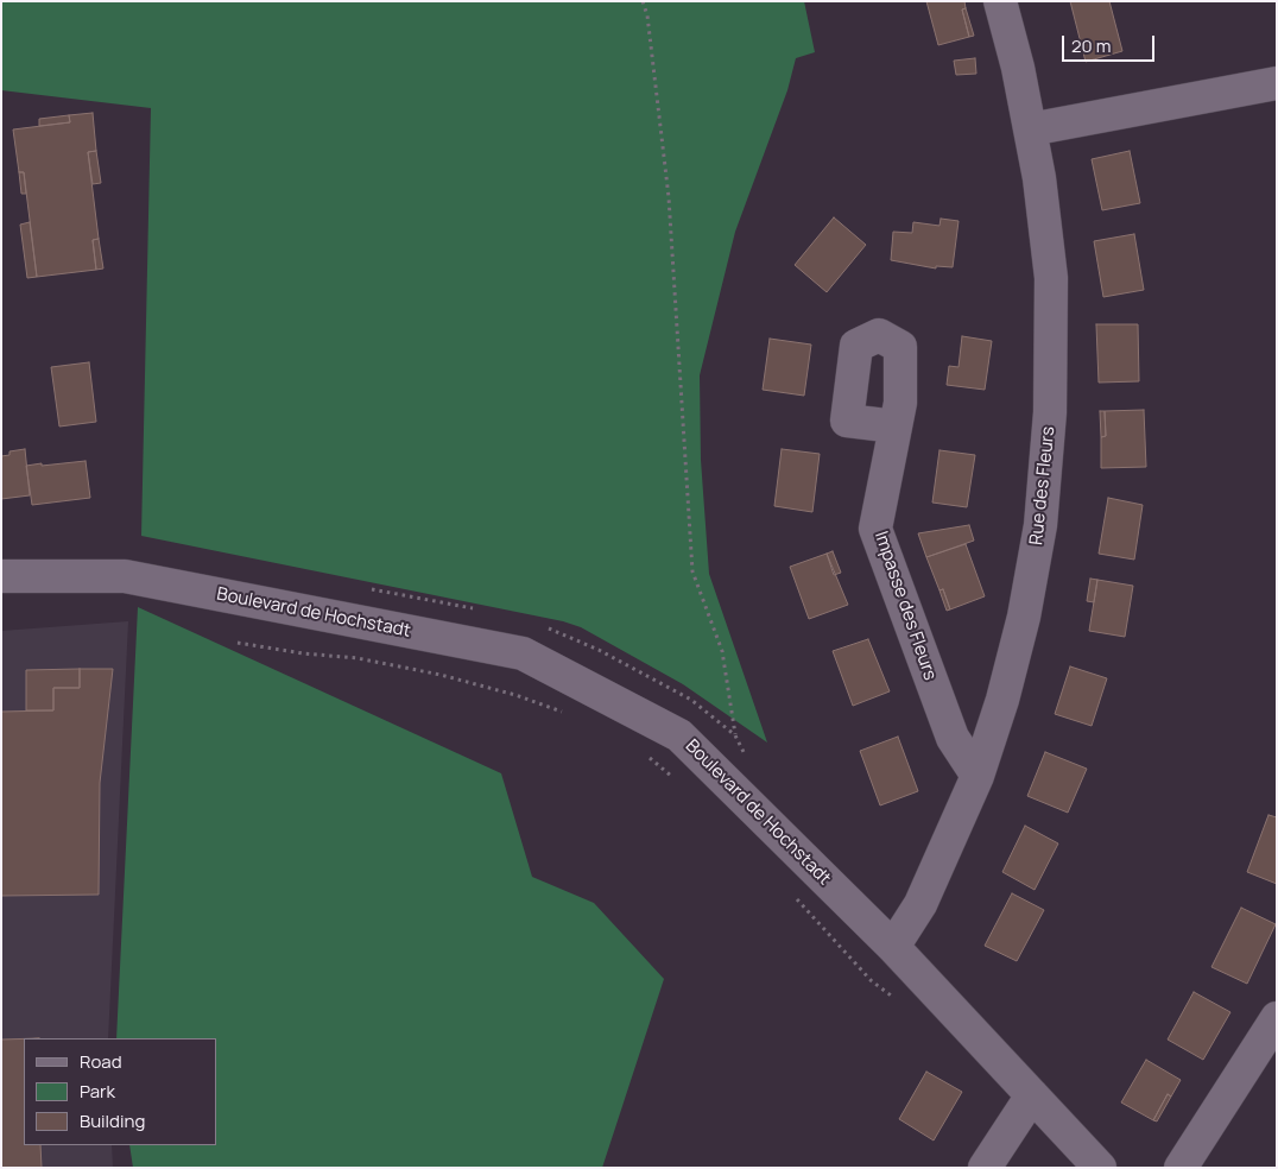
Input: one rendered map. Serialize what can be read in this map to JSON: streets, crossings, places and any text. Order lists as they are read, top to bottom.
{
  "streets": {
    "street": ["Rue des Fleurs", "Impasse des Fleurs", "Boulevard de Hochstadt"]
  },
  "crossings": [
    ["Rue des Fleurs", "Impasse des Fleurs"],
    ["Rue des Fleurs", "Boulevard de Hochstadt"]
  ],
  "legend": ["Road", "Park", "Building"],
  "scale_bar": "20 m"
}
